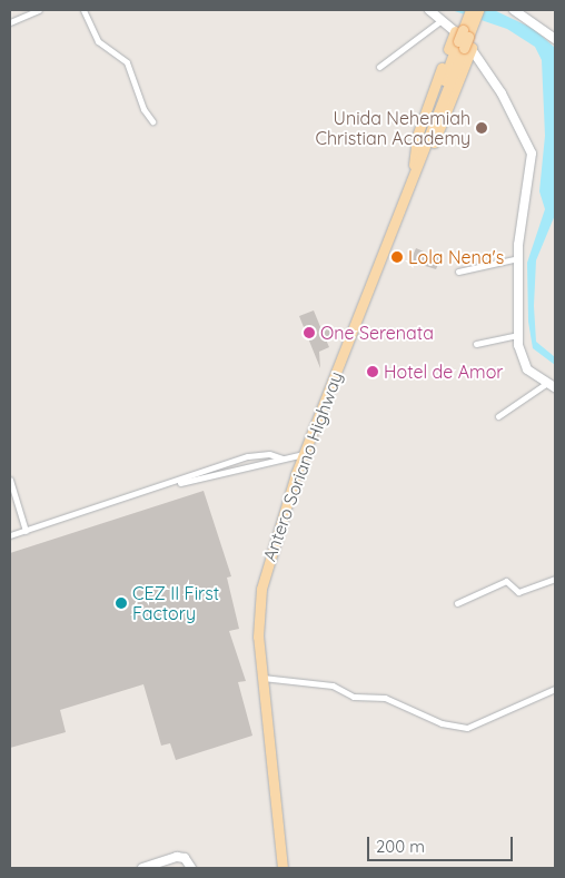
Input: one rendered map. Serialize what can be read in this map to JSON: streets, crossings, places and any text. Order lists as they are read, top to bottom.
{
  "streets": {
    "main road": ["Antero Soriano Highway"]
  },
  "places": [
    "Unida Nehemiah Christian Academy",
    "Lola Nena's",
    "One Serenata",
    "Hotel de Amor",
    "CEZ II First Factory"
  ],
  "scale_bar": "200 m"
}
